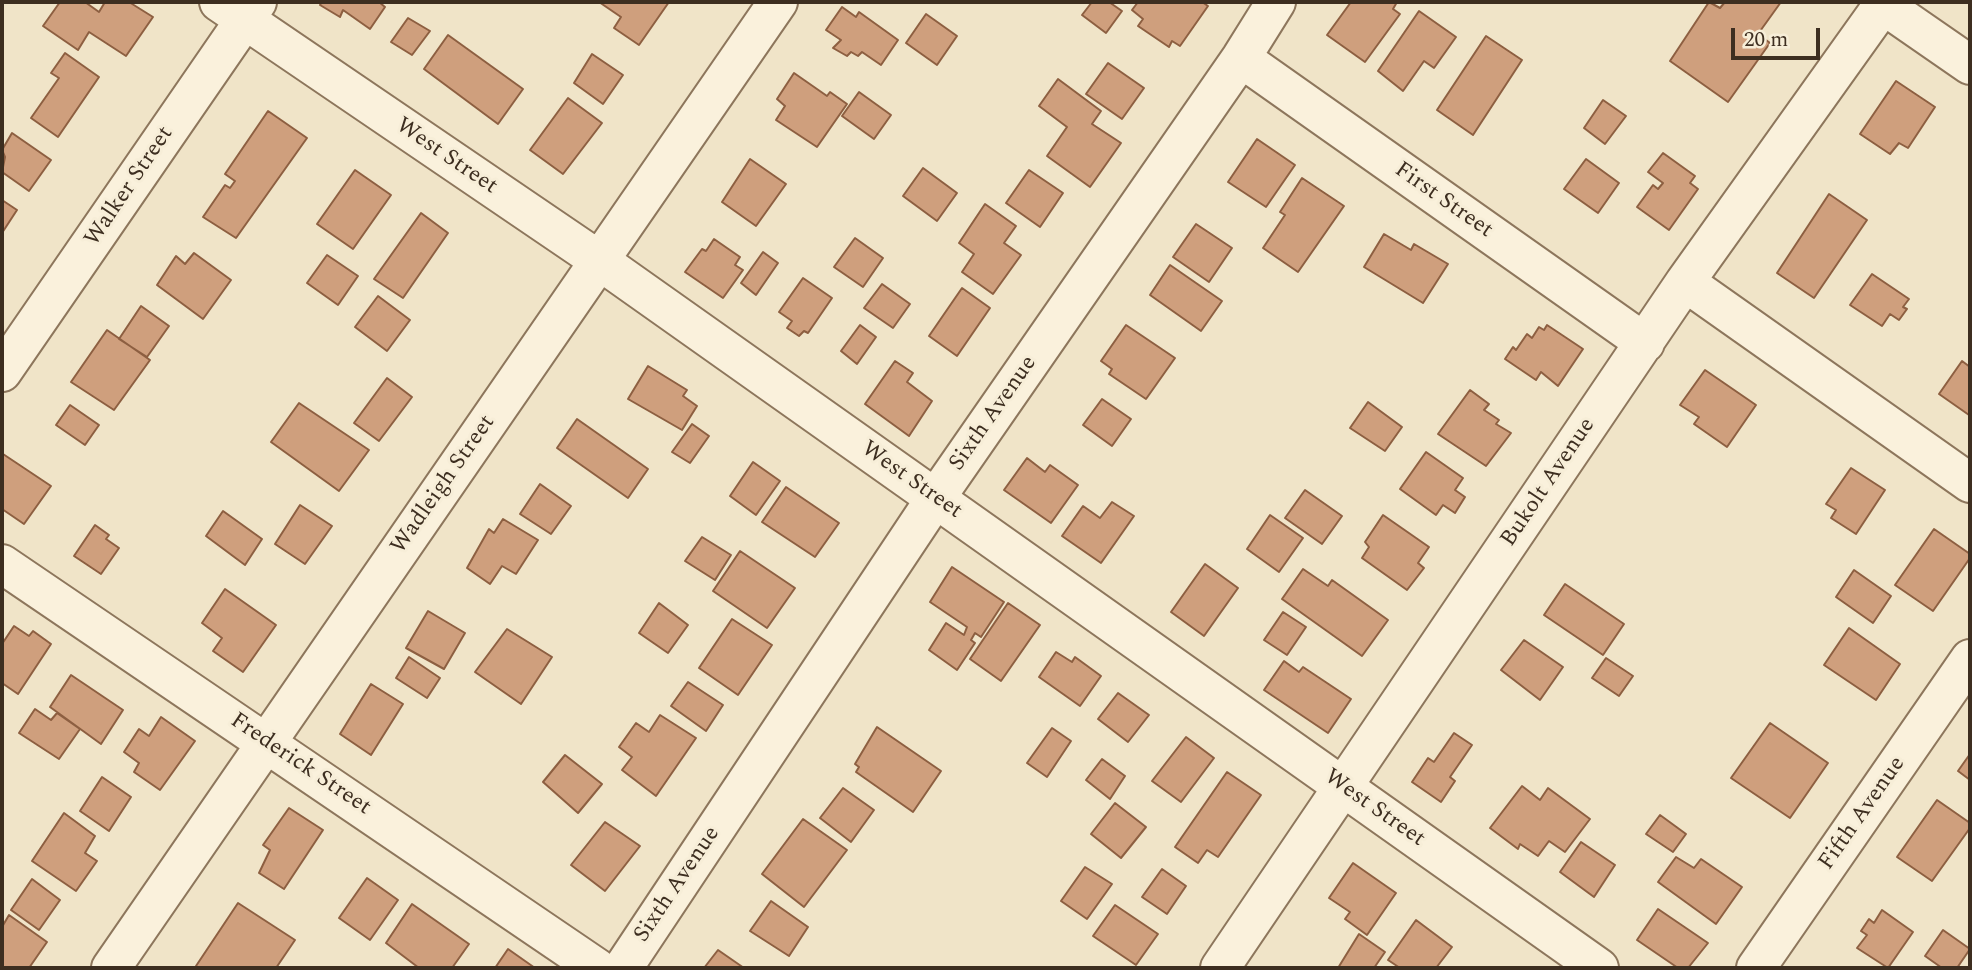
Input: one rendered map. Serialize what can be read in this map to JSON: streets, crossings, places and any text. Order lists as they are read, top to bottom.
{
  "streets": {
    "street": [
      "West Street",
      "Walker Street",
      "First Street",
      "Sixth Avenue",
      "Bukolt Avenue",
      "Wadleigh Street",
      "Frederick Street",
      "Fifth Avenue"
    ]
  },
  "crossings": [
    ["West Street", "Walker Street"],
    ["West Street", "Sixth Avenue"],
    ["West Street", "Bukolt Avenue"],
    ["West Street", "Wadleigh Street"],
    ["First Street", "Sixth Avenue"],
    ["First Street", "Bukolt Avenue"],
    ["Wadleigh Street", "Frederick Street"]
  ],
  "scale_bar": "20 m"
}
